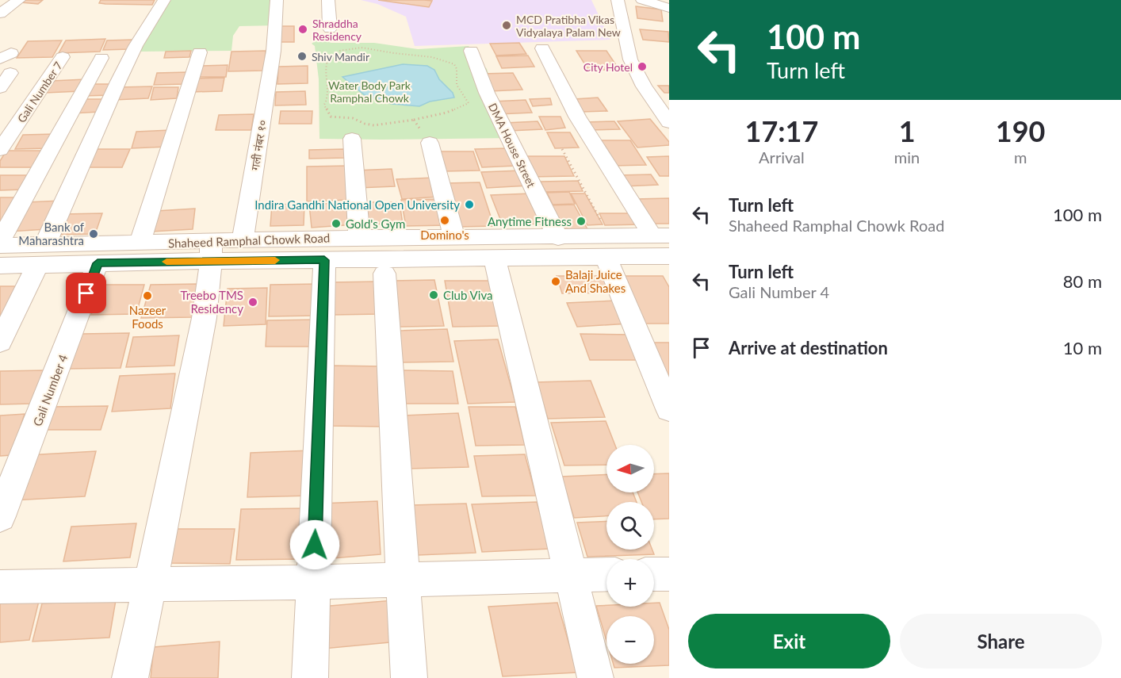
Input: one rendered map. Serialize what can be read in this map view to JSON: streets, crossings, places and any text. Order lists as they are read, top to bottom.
{
  "streets": {
    "street": [
      "Gali Number 7",
      "गली नंबर १०",
      "DMA House Street",
      "Shaheed Ramphal Chowk Road",
      "Gali Number 4"
    ]
  },
  "crossings": [
    ["गली नंबर १०", "Shaheed Ramphal Chowk Road"],
    ["DMA House Street", "Shaheed Ramphal Chowk Road"],
    ["Shaheed Ramphal Chowk Road", "Gali Number 4"]
  ],
  "parks": ["Water Body Park Ramphal Chowk"],
  "places": [
    "MCD Pratibha Vikas Vidyalaya Palam New",
    "Shraddha Residency",
    "Shiv Mandir",
    "City Hotel",
    "Indira Gandhi National Open University",
    "Domino's",
    "Anytime Fitness",
    "Gold's Gym",
    "Bank of Maharashtra",
    "Balaji Juice And Shakes",
    "Club Viva",
    "Nazeer Foods",
    "Treebo TMS Residency"
  ],
  "north": "left",
  "page": {
    "turn": ["100 m", "Turn left"],
    "eta": [
      "17:17",
      "Arrival",
      "1",
      "min",
      "190",
      "m"
    ],
    "list": [
      {
        "name": "Turn left",
        "note": "Shaheed Ramphal Chowk Road",
        "value": "100 m"
      },
      {
        "name": "Turn left",
        "note": "Gali Number 4",
        "value": "80 m"
      },
      {
        "name": "Arrive at destination",
        "value": "10 m"
      }
    ],
    "map_buttons": ["+", "−"],
    "buttons": ["Exit", "Share"]
  }
}
